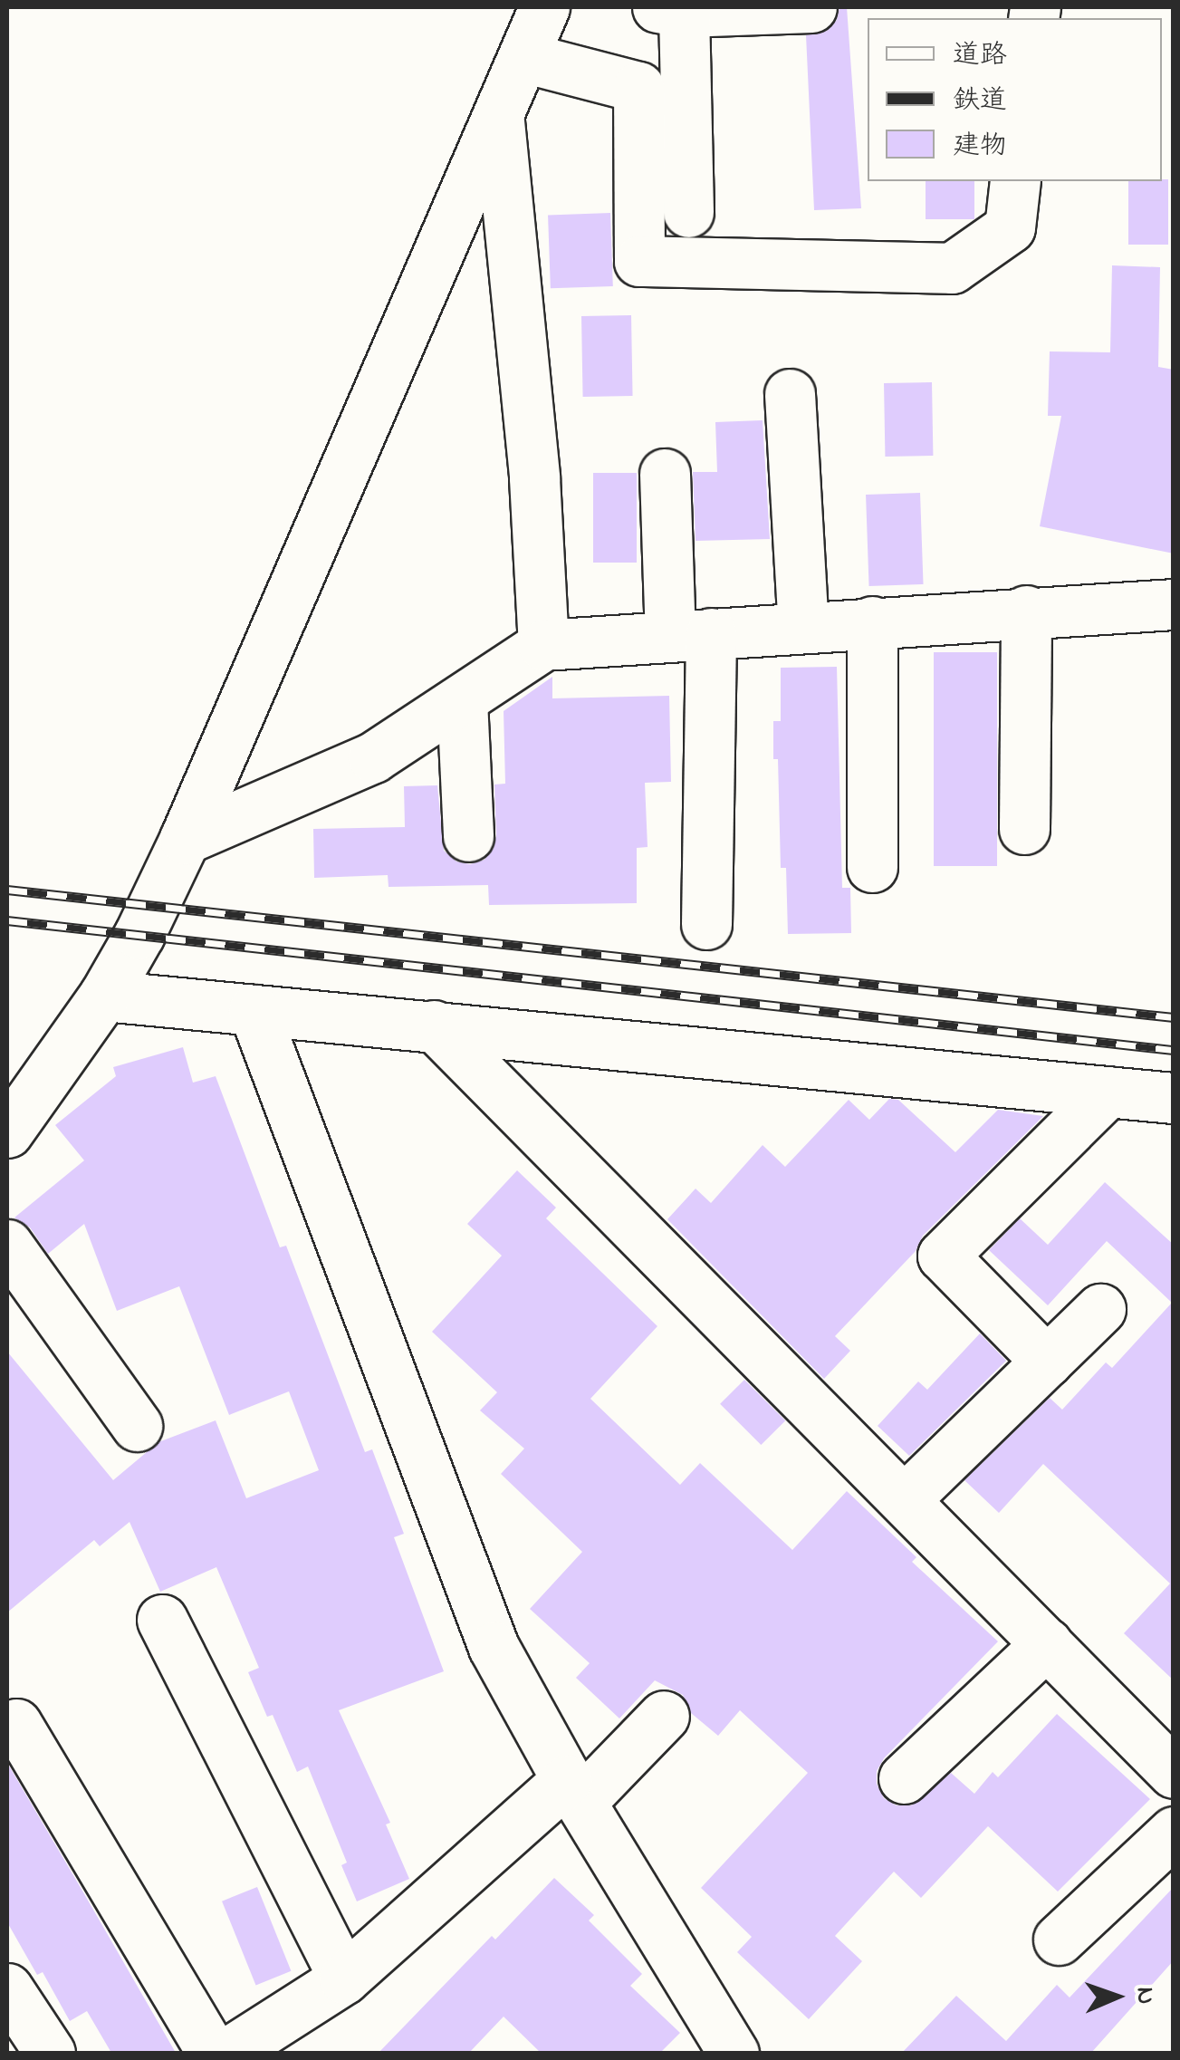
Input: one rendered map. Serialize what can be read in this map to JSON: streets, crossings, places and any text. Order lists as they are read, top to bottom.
{
  "legend": ["道路", "鉄道", "建物"],
  "north": "right"
}
